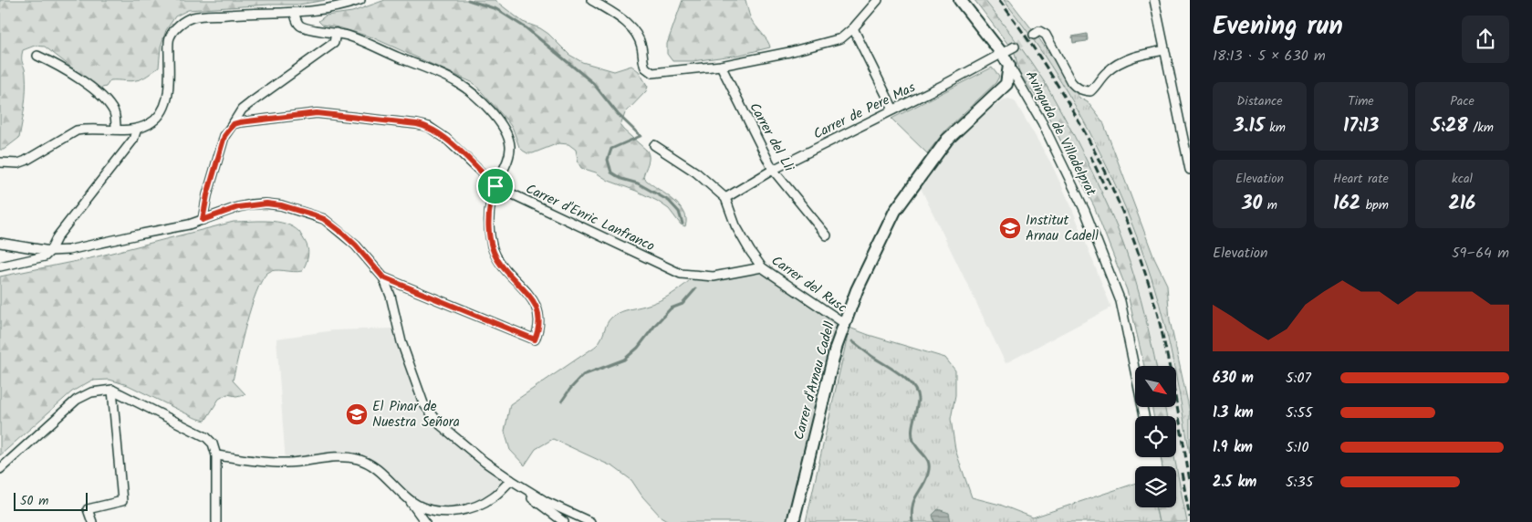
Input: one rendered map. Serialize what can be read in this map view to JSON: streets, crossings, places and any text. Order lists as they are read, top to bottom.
{
  "streets": {
    "street": [
      "Carrer de Pere Mas",
      "Avinguda de Villadelprat",
      "Carrer del Lli",
      "Carrer d'Enric Lanfranco",
      "Carrer del Rusc",
      "Carrer d'Arnau Cadell"
    ]
  },
  "crossings": [
    ["Carrer de Pere Mas", "Carrer del Lli"],
    ["Carrer de Pere Mas", "Carrer del Rusc"],
    ["Avinguda de Villadelprat", "Carrer d'Arnau Cadell"],
    ["Carrer d'Enric Lanfranco", "Carrer del Rusc"],
    ["Carrer del Rusc", "Carrer d'Arnau Cadell"]
  ],
  "places": {
    "school or university": ["Institut Arnau Cadell", "El Pinar de Nuestra Señora"]
  },
  "scale_bar": "50 m",
  "north": "bottom right",
  "page": {
    "heading": ["Evening run", "18:13 · 5 × 630 m"],
    "stats": [
      ["Distance", "3.15 km"],
      ["Time", "17:13"],
      ["Pace", "5:28 /km"],
      ["Elevation", "30 m"],
      ["Heart rate", "162 bpm"],
      ["kcal", "216"]
    ],
    "chart": ["Elevation", "59–64 m"],
    "list": [
      {
        "name": "630 m",
        "note": "5:07"
      },
      {
        "name": "1.3 km",
        "note": "5:55"
      },
      {
        "name": "1.9 km",
        "note": "5:10"
      },
      {
        "name": "2.5 km",
        "note": "5:35"
      }
    ],
    "scale": "50 m"
  }
}
